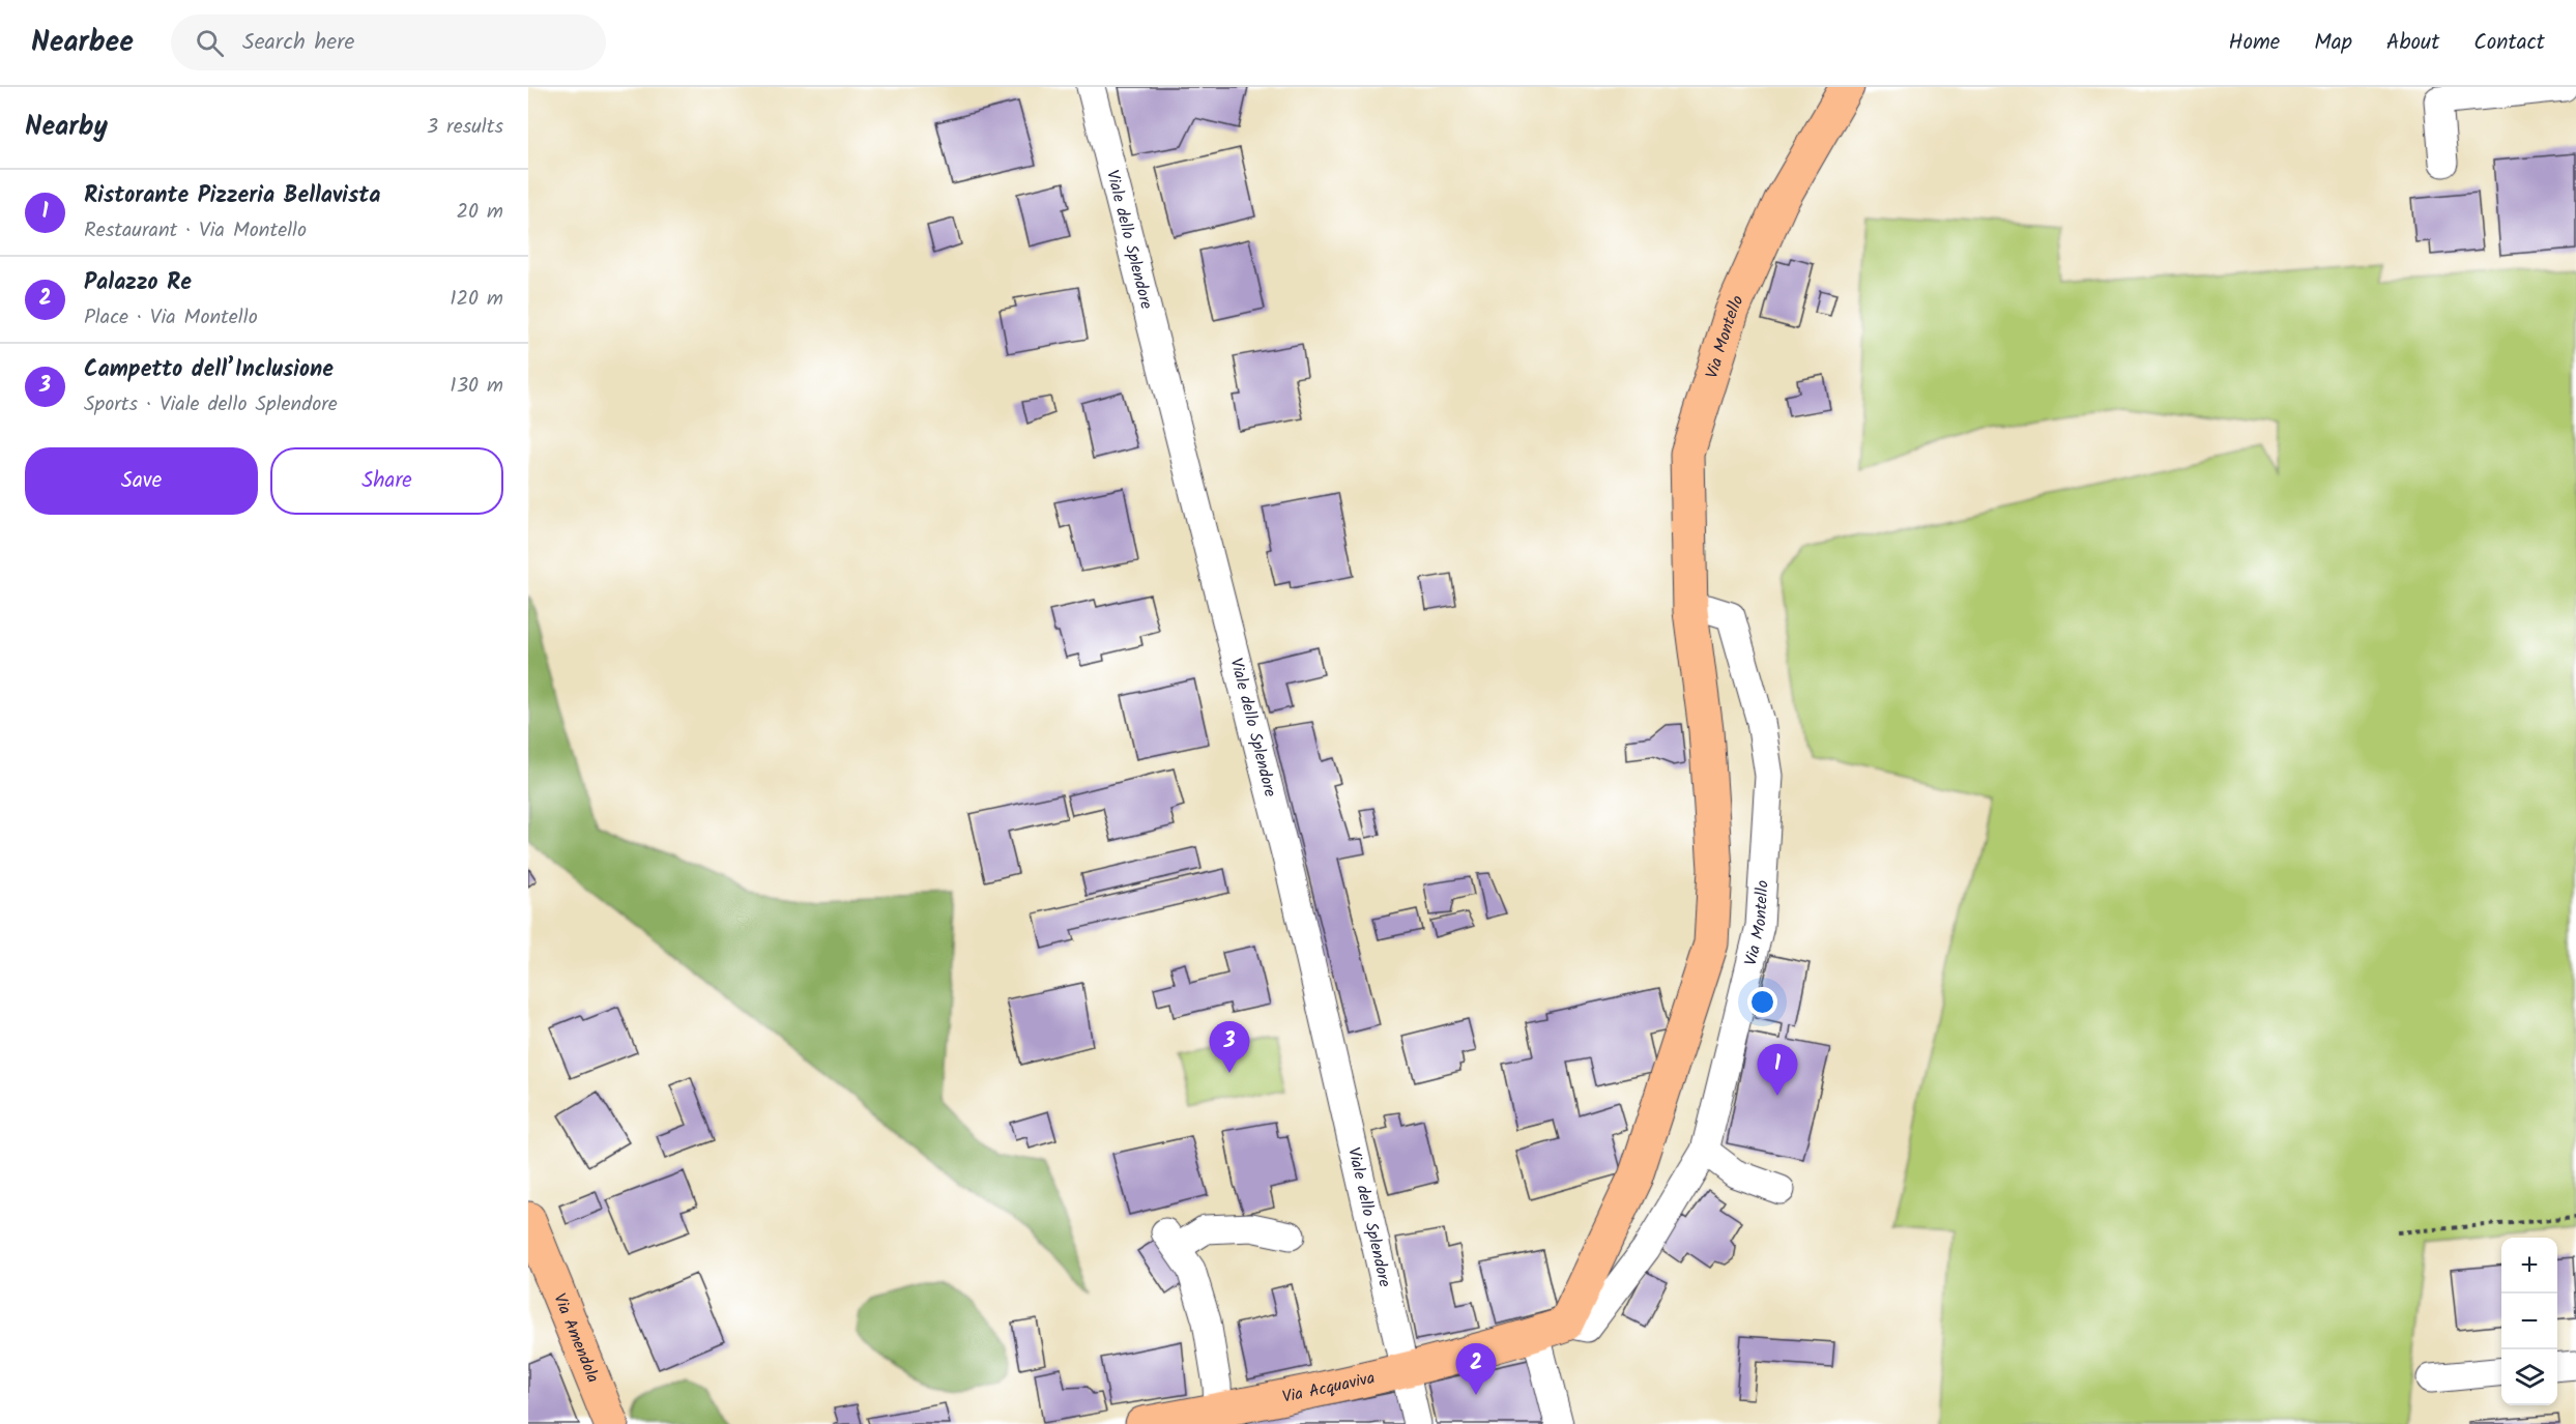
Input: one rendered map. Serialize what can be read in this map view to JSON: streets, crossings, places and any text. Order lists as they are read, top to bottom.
{
  "streets": {
    "main road": ["Via Montello", "Via Amendola", "Via Acquaviva"],
    "street": ["Viale dello Splendore"]
  },
  "crossings": [
    ["Viale dello Splendore", "Via Montello"],
    ["Viale dello Splendore", "Via Acquaviva"],
    ["Via Montello", "Via Acquaviva"]
  ],
  "page": {
    "header": "Nearbee",
    "search": "Search here",
    "nav": [
      "Home",
      "Map",
      "About",
      "Contact"
    ],
    "heading": ["Nearby", "3 results"],
    "list": [
      {
        "mark": "1",
        "name": "Ristorante Pizzeria Bellavista",
        "note": "Restaurant · Via Montello",
        "value": "20 m"
      },
      {
        "mark": "2",
        "name": "Palazzo Re",
        "note": "Place · Via Montello",
        "value": "120 m"
      },
      {
        "mark": "3",
        "name": "Campetto dell’Inclusione",
        "note": "Sports · Viale dello Splendore",
        "value": "130 m"
      }
    ],
    "buttons": ["Save", "Share"],
    "pins": ["3", "1", "2"],
    "map_buttons": ["+", "−"]
  }
}
